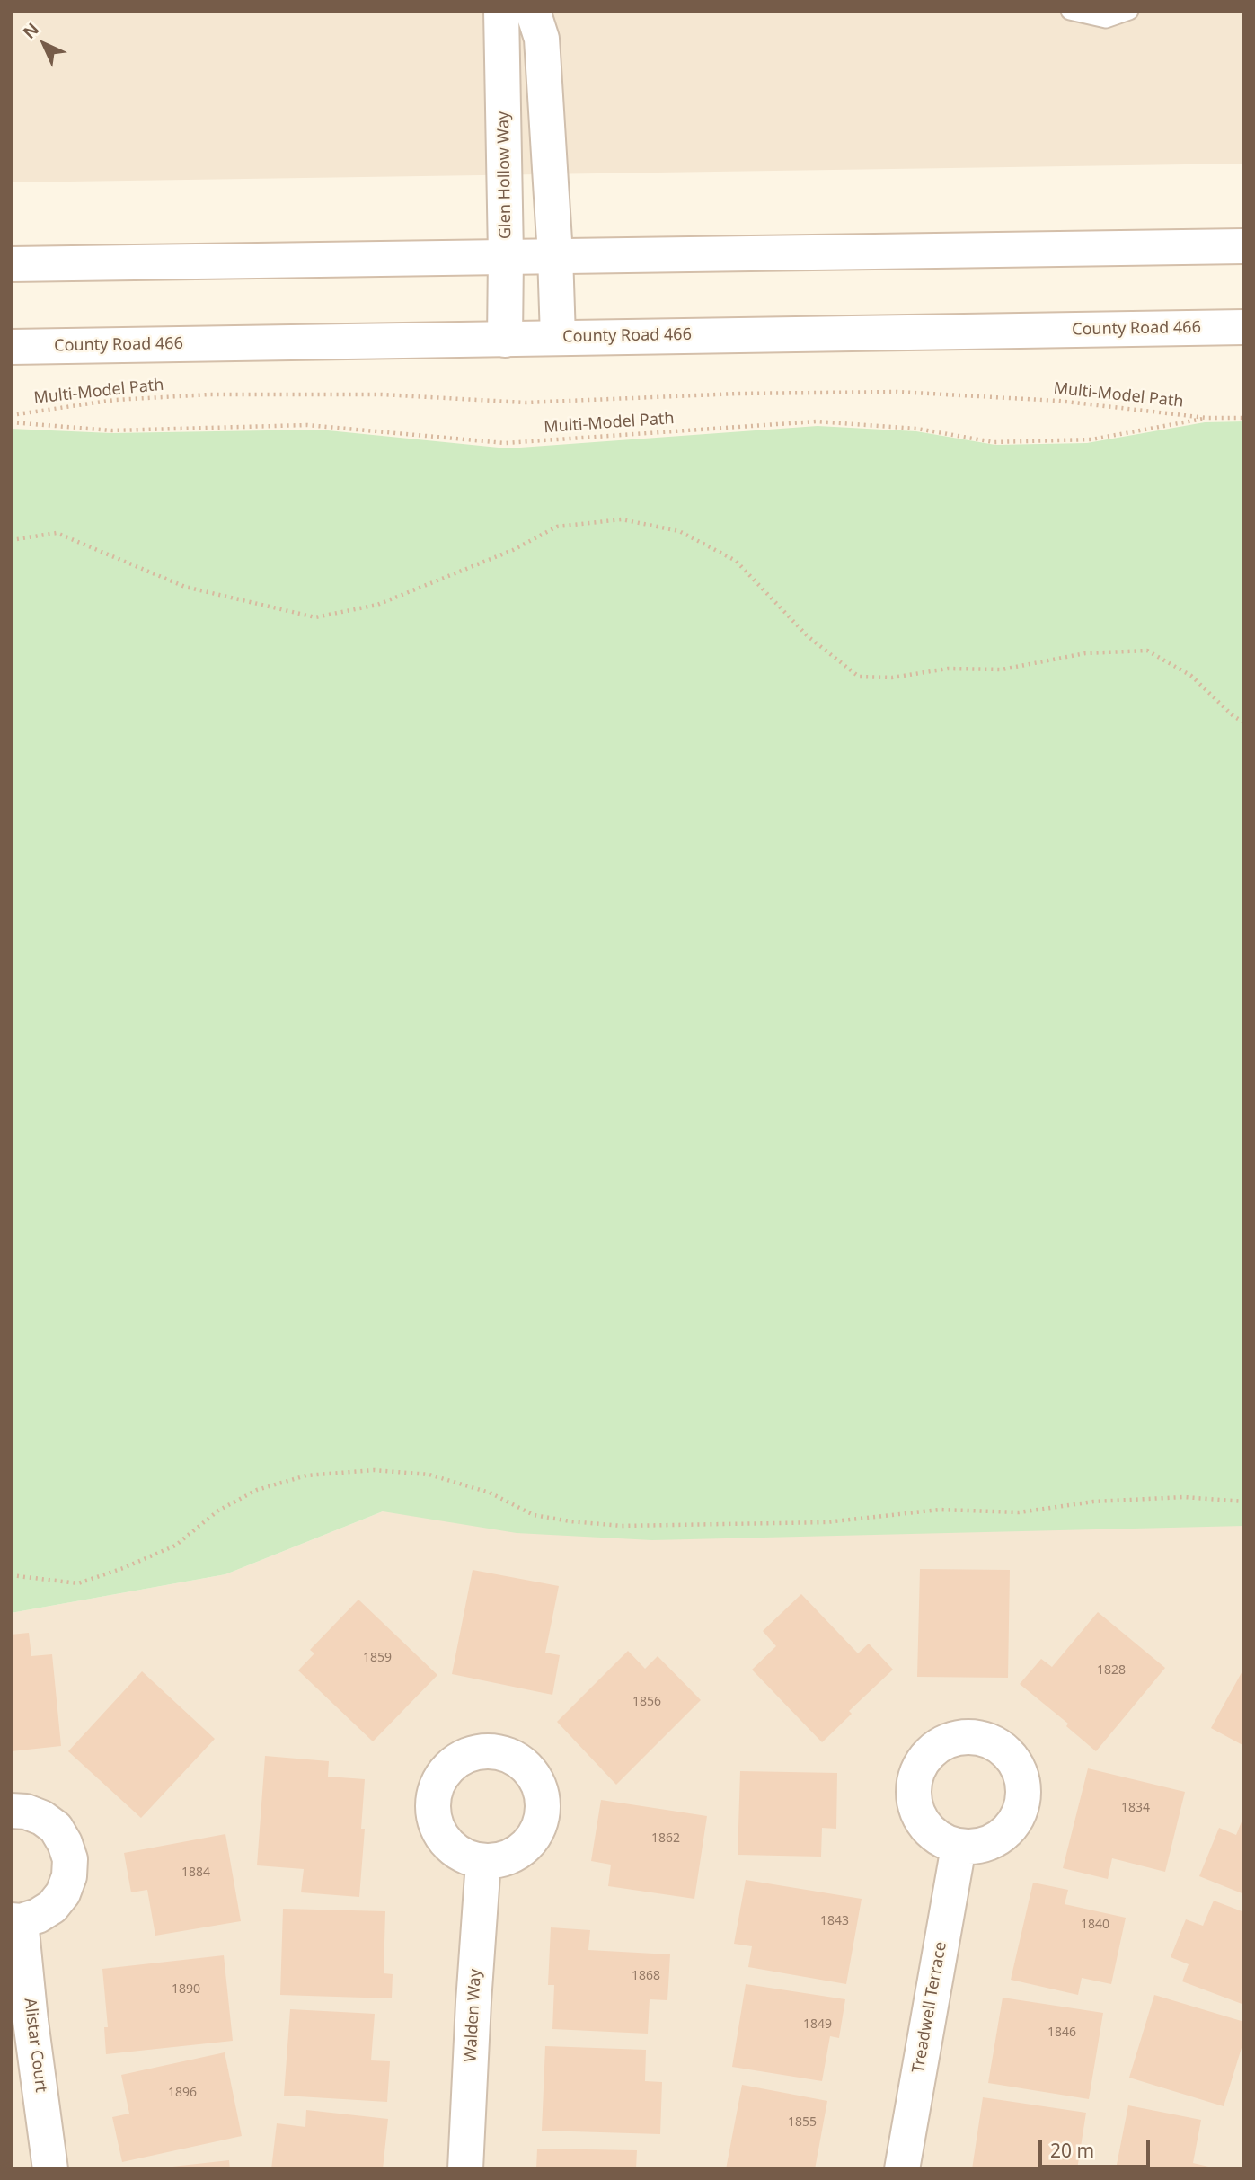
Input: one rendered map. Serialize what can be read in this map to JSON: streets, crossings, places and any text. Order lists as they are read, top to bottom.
{
  "streets": {
    "main road": [
      "Glen Hollow Way",
      "County Road 466",
      "Treadwell Terrace",
      "Walden Way",
      "Alistar Court"
    ],
    "path": ["Multi-Model Path"]
  },
  "crossings": [
    ["Glen Hollow Way", "County Road 466"]
  ],
  "house_numbers": [
    "1859",
    "1828",
    "1856",
    "1834",
    "1862",
    "1884",
    "1843",
    "1840",
    "1868",
    "1890",
    "1849",
    "1846",
    "1896",
    "1855"
  ],
  "scale_bar": "20 m",
  "north": "top left"
}
